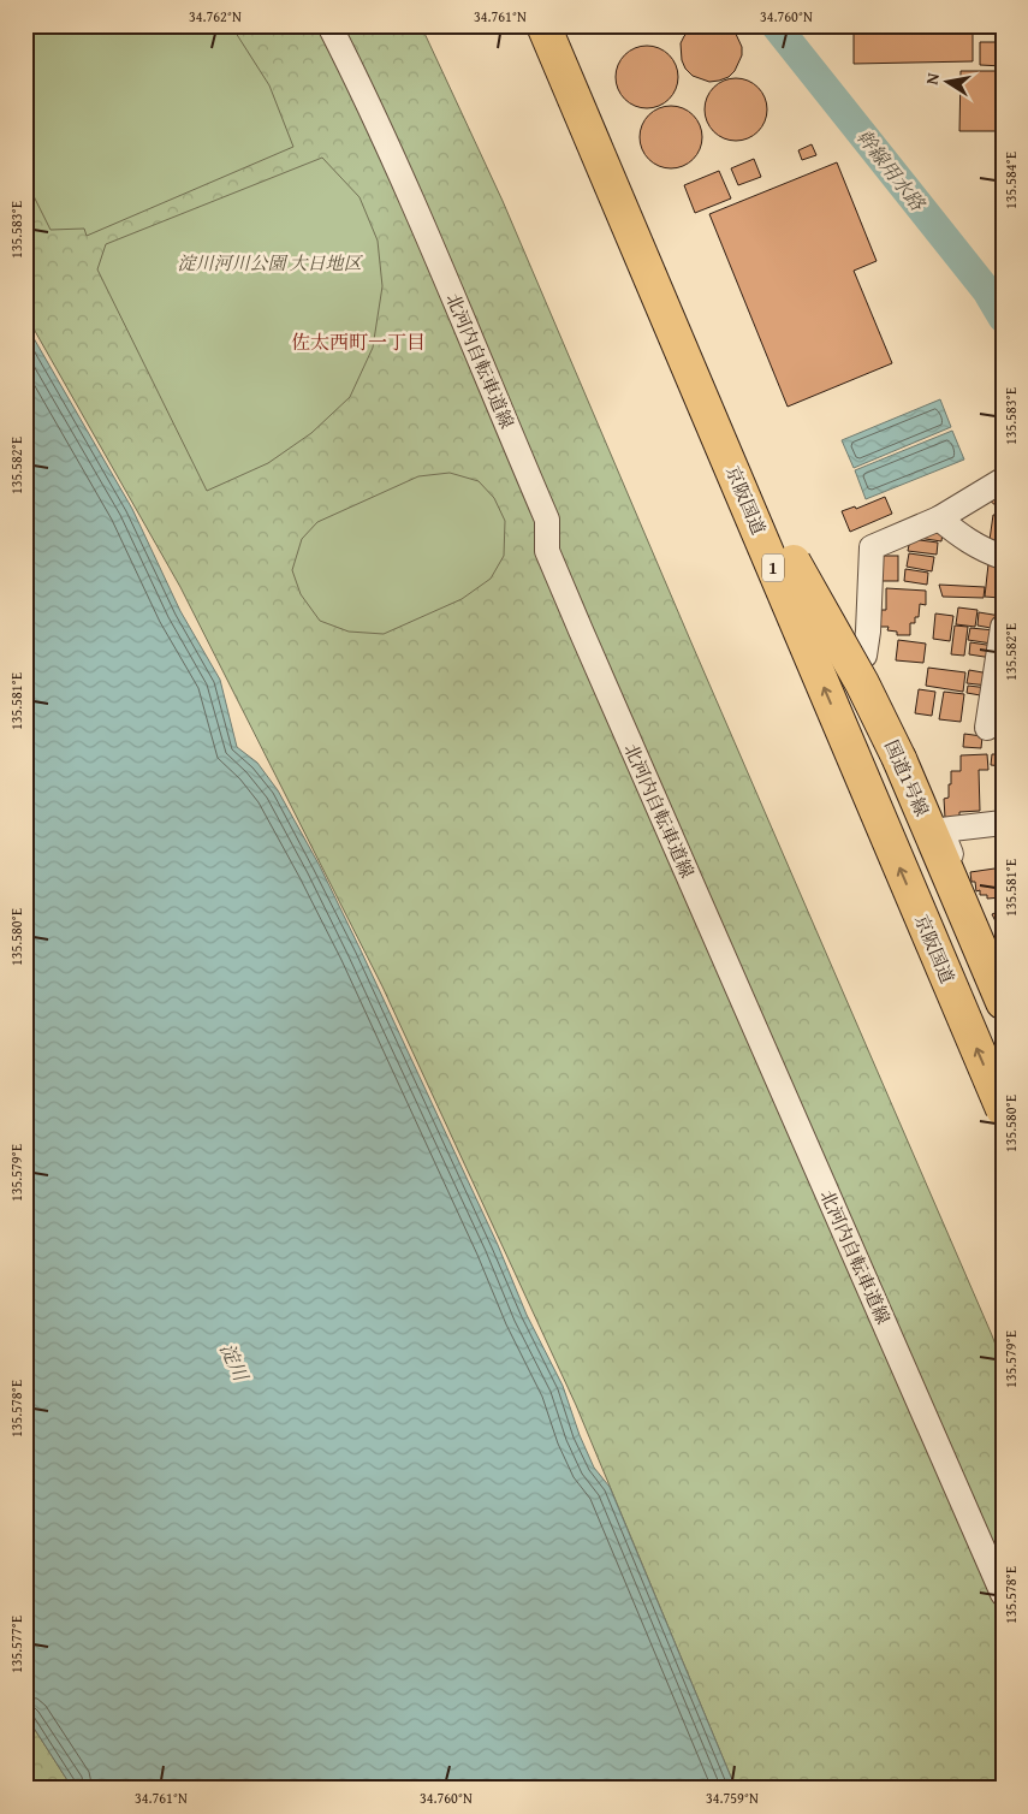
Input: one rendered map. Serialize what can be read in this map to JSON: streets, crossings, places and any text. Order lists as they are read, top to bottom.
{
  "streets": {
    "highway": ["京阪国道", "1", "国道1号線"],
    "street": ["北河内自転車道線"]
  },
  "crossings": [
    ["京阪国道", "国道1号線"]
  ],
  "districts": ["佐太西町一丁目"],
  "water": ["幹線用水路", "淀川"],
  "parks": ["淀川河川公園 大日地区"],
  "north": "left",
  "coordinates": [
    "34.762°N",
    "34.761°N",
    "34.760°N",
    "135.584°E",
    "135.583°E",
    "135.582°E",
    "135.581°E",
    "135.580°E",
    "135.579°E",
    "135.578°E",
    "135.577°E",
    "34.759°N"
  ]
}
